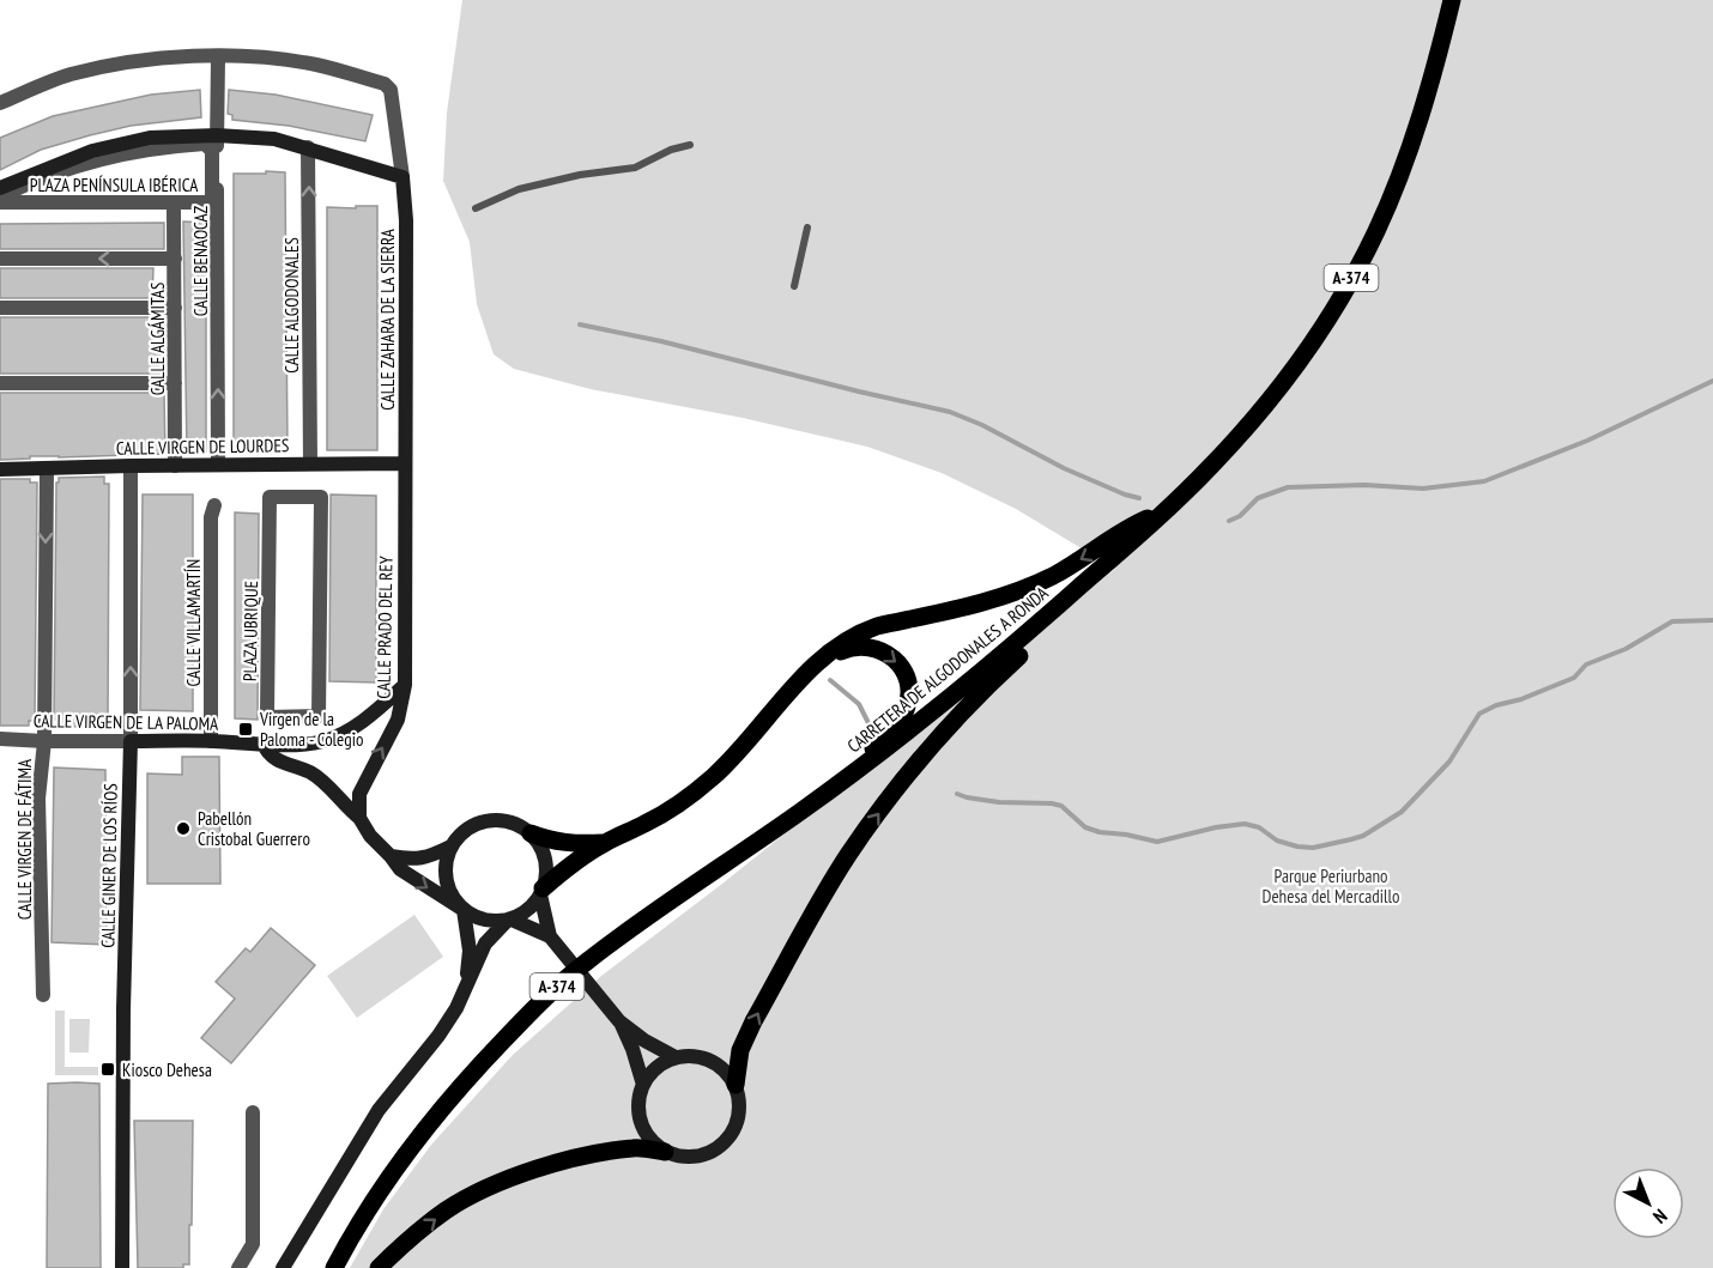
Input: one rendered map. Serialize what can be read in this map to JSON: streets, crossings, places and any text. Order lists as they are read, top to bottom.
{
  "streets": {
    "main road": ["A-374", "CARRETERA DE ALGODONALES A RONDA"],
    "street": [
      "PLAZA PENÍNSULA IBÉRICA",
      "CALLE BENAOCAZ",
      "CALLE ALGODONALES",
      "CALLE ZAHARA DE LA SIERRA",
      "CALLE ALGÁMITAS",
      "CALLE VIRGEN DE LOURDES",
      "CALLE VILLAMARTÍN",
      "CALLE PRADO DEL REY",
      "PLAZA UBRIQUE",
      "CALLE VIRGEN DE LA PALOMA",
      "CALLE VIRGEN DE FÁTIMA",
      "CALLE GINER DE LOS RÍOS"
    ]
  },
  "crossings": [
    ["PLAZA PENÍNSULA IBÉRICA", "CALLE BENAOCAZ"],
    ["PLAZA PENÍNSULA IBÉRICA", "CALLE ALGODONALES"],
    ["PLAZA PENÍNSULA IBÉRICA", "CALLE ZAHARA DE LA SIERRA"],
    ["PLAZA PENÍNSULA IBÉRICA", "CALLE ALGÁMITAS"],
    ["CALLE BENAOCAZ", "CALLE VIRGEN DE LOURDES"],
    ["CALLE ALGODONALES", "CALLE VIRGEN DE LOURDES"],
    ["CALLE ZAHARA DE LA SIERRA", "CALLE VIRGEN DE LOURDES"],
    ["CALLE ZAHARA DE LA SIERRA", "CALLE PRADO DEL REY"],
    ["CALLE ALGÁMITAS", "CALLE VIRGEN DE LOURDES"],
    ["CALLE VIRGEN DE LOURDES", "CALLE PRADO DEL REY"],
    ["CALLE VIRGEN DE LOURDES", "CALLE VIRGEN DE FÁTIMA"],
    ["CALLE VIRGEN DE LOURDES", "CALLE GINER DE LOS RÍOS"],
    ["CALLE VILLAMARTÍN", "CALLE VIRGEN DE LA PALOMA"],
    ["CALLE PRADO DEL REY", "CALLE VIRGEN DE LA PALOMA"],
    ["CALLE VIRGEN DE LA PALOMA", "CALLE VIRGEN DE FÁTIMA"],
    ["CALLE VIRGEN DE LA PALOMA", "CALLE GINER DE LOS RÍOS"]
  ],
  "one_way": [
    "CALLE BENAOCAZ",
    "CALLE ALGODONALES",
    "CALLE PRADO DEL REY",
    "CALLE VIRGEN DE FÁTIMA"
  ],
  "parks": ["Parque Periurbano Dehesa del Mercadillo"],
  "places": {
    "transit": ["Virgen de la Paloma - Colegio", "Kiosco Dehesa"],
    "other": ["Pabellón Cristobal Guerrero"]
  },
  "north": "bottom right"
}
